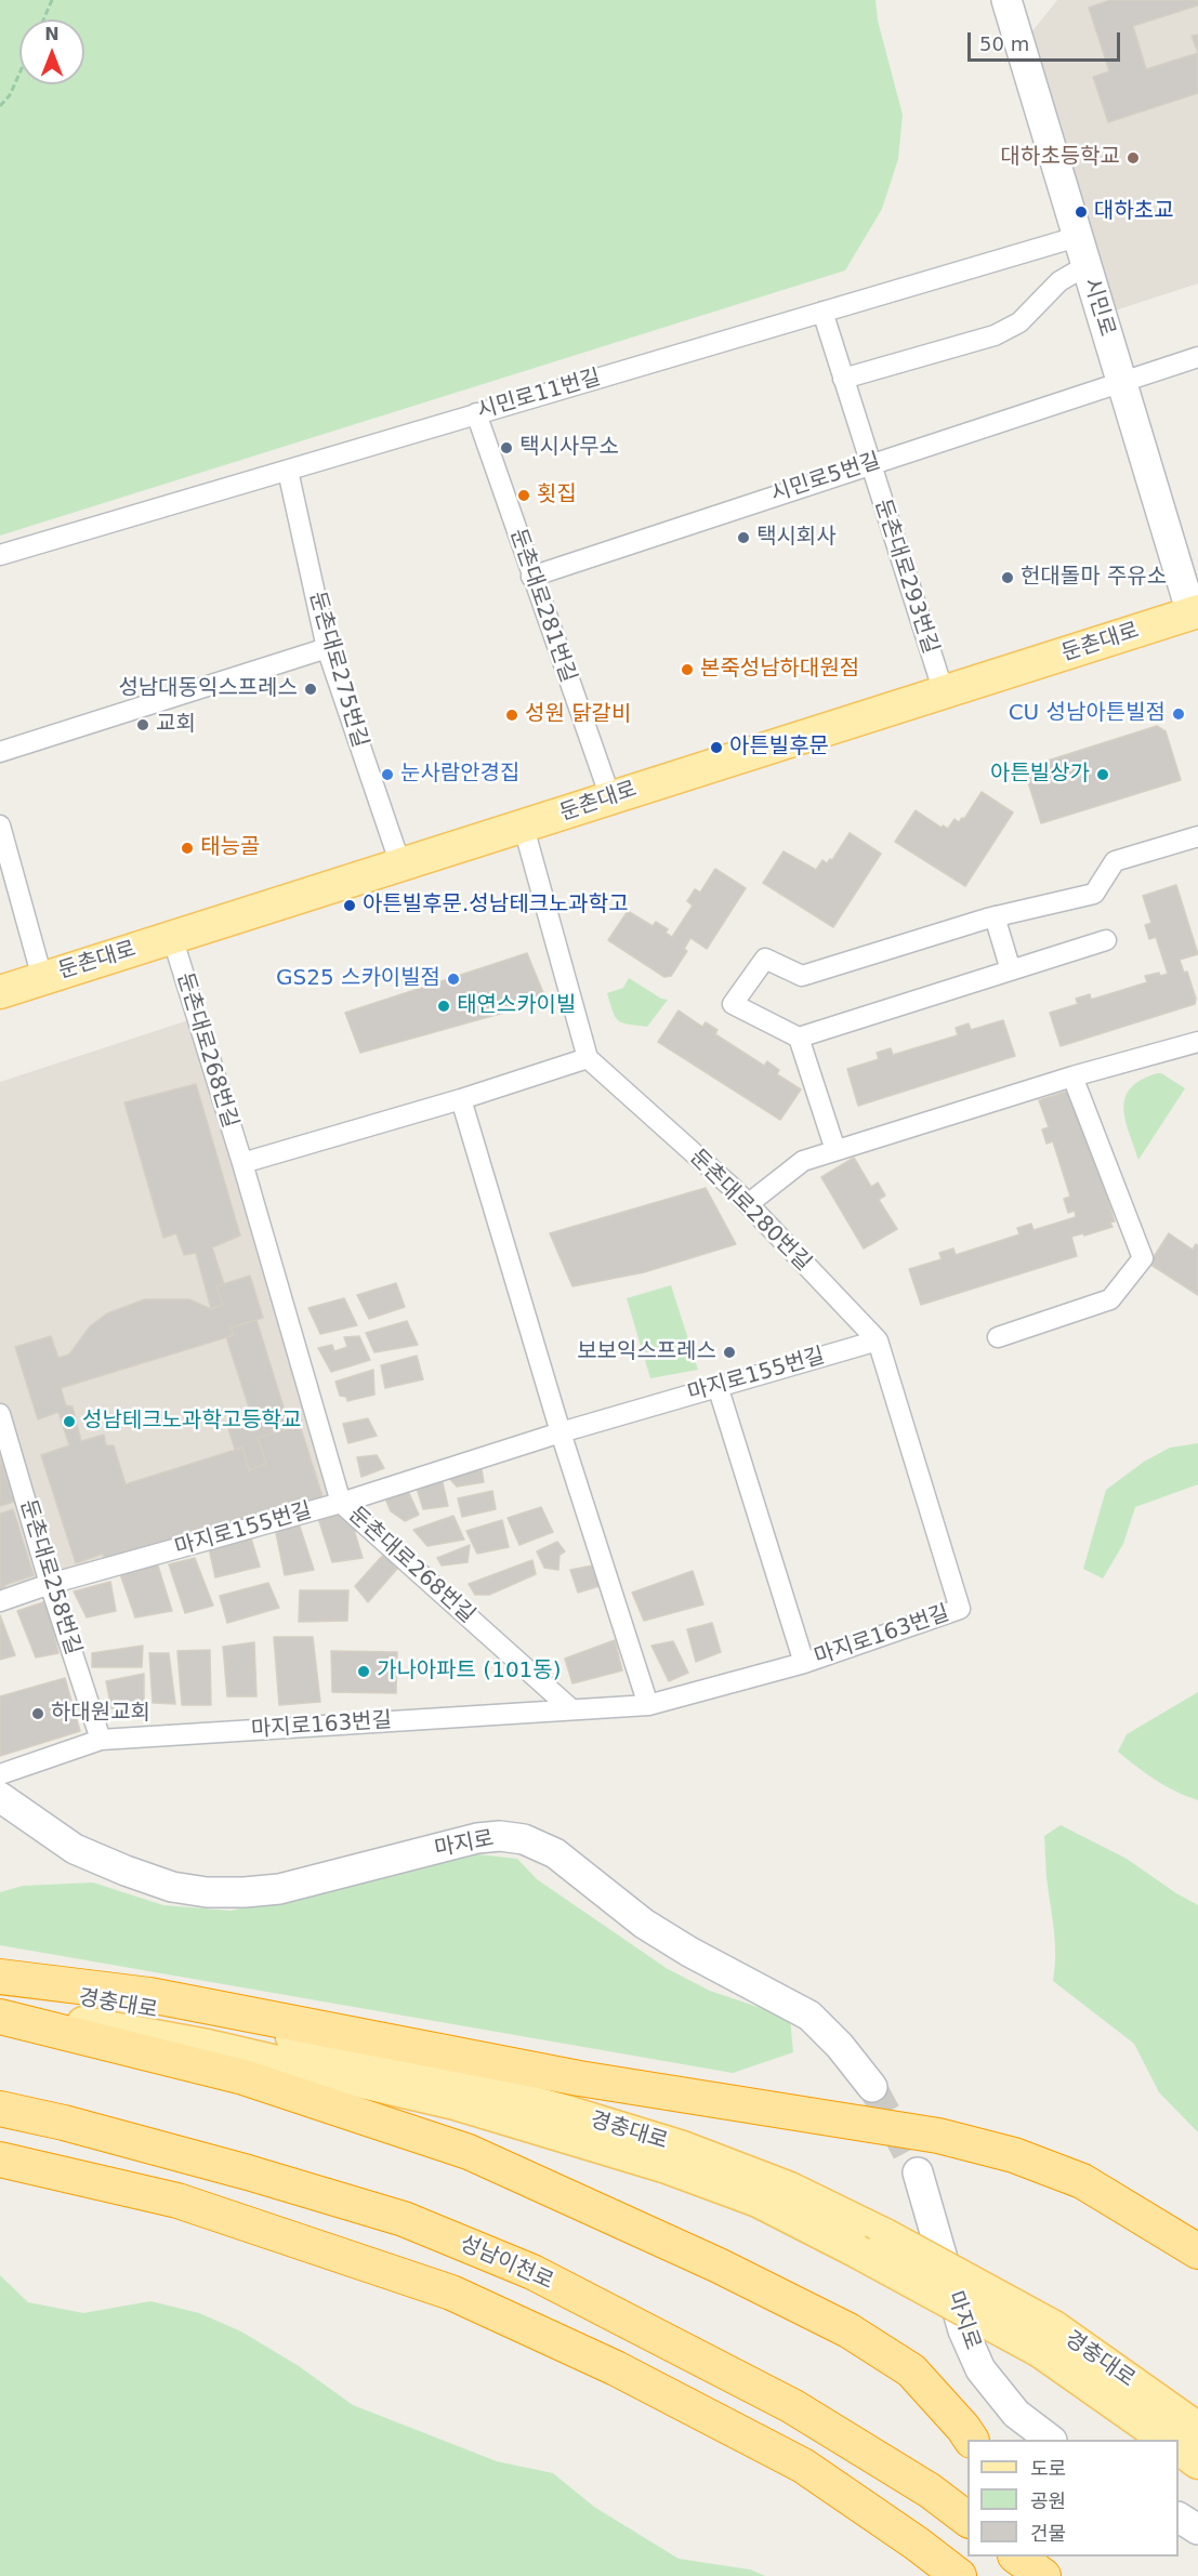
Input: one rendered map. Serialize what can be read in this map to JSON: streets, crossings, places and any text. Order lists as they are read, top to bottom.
{
  "streets": {
    "highway": ["성남이천로"],
    "main road": [
      "시민로",
      "둔촌대로",
      "마지로",
      "경충대로"
    ],
    "street": [
      "시민로11번길",
      "시민로5번길",
      "둔촌대로293번길",
      "둔촌대로281번길",
      "둔촌대로275번길",
      "둔촌대로268번길",
      "둔촌대로280번길",
      "마지로155번길",
      "둔촌대로258번길",
      "마지로163번길"
    ]
  },
  "crossings": [
    ["시민로", "시민로11번길"],
    ["시민로", "시민로5번길"],
    ["시민로", "둔촌대로"],
    ["시민로11번길", "둔촌대로293번길"],
    ["시민로11번길", "둔촌대로281번길"],
    ["시민로11번길", "둔촌대로275번길"],
    ["시민로5번길", "둔촌대로293번길"],
    ["시민로5번길", "둔촌대로281번길"],
    ["둔촌대로293번길", "둔촌대로"],
    ["둔촌대로281번길", "둔촌대로"],
    ["둔촌대로", "둔촌대로275번길"],
    ["둔촌대로", "둔촌대로268번길"],
    ["둔촌대로268번길", "마지로155번길"],
    ["둔촌대로268번길", "마지로163번길"],
    ["둔촌대로280번길", "마지로155번길"],
    ["둔촌대로280번길", "마지로163번길"],
    ["마지로155번길", "둔촌대로258번길"],
    ["마지로155번길", "마지로163번길"],
    ["둔촌대로258번길", "마지로163번길"]
  ],
  "places": [
    "대하초등학교",
    "대하초교",
    "택시사무소",
    "횟집",
    "택시회사",
    "헌대돌마 주유소",
    "본죽성남하대원점",
    "성남대동익스프레스",
    "CU 성남아튼빌점",
    "성원 닭갈비",
    "교회",
    "아튼빌후문",
    "눈사람안경집",
    "아튼빌상가",
    "태능골",
    "아튼빌후문.성남테크노과학고",
    "GS25 스카이빌점",
    "태연스카이빌",
    "보보익스프레스",
    "성남테크노과학고등학교",
    "가나아파트 (101동)",
    "하대원교회"
  ],
  "legend": ["도로", "공원", "건물"],
  "scale_bar": "50 m",
  "north": "top"
}
